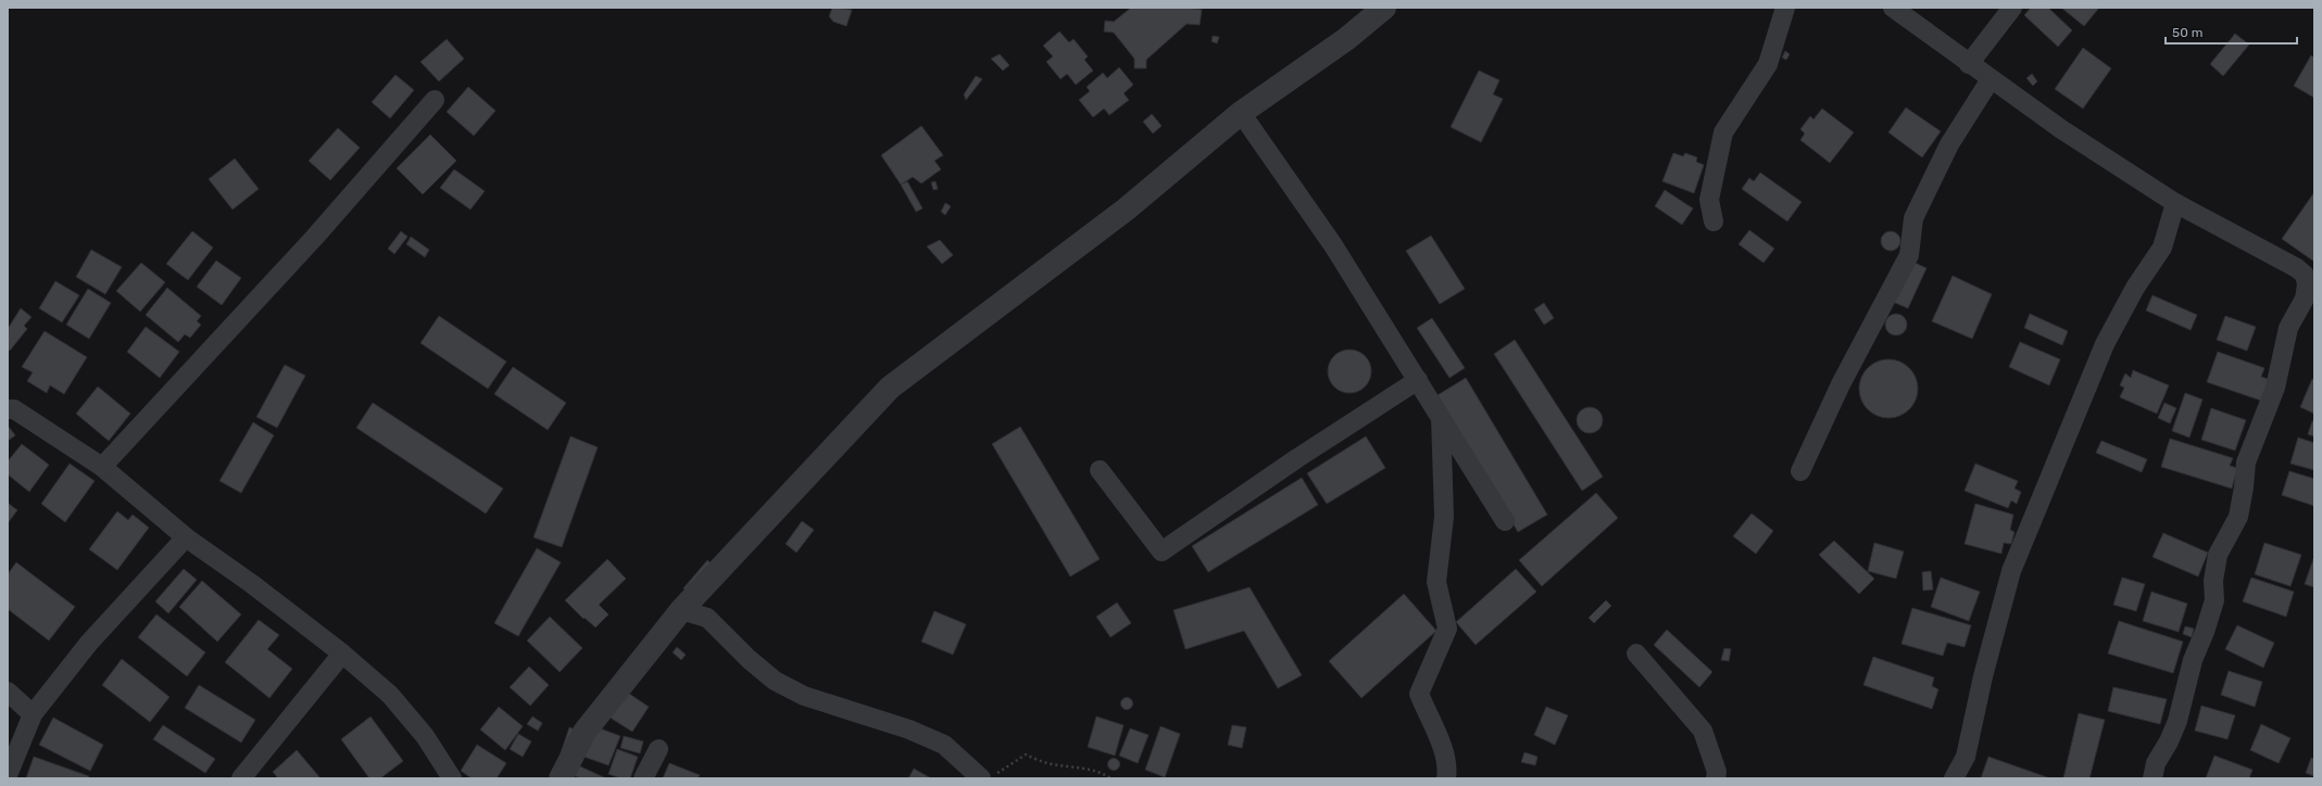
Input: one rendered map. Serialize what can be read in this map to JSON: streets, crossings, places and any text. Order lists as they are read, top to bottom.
{
  "scale_bar": "50 m"
}
